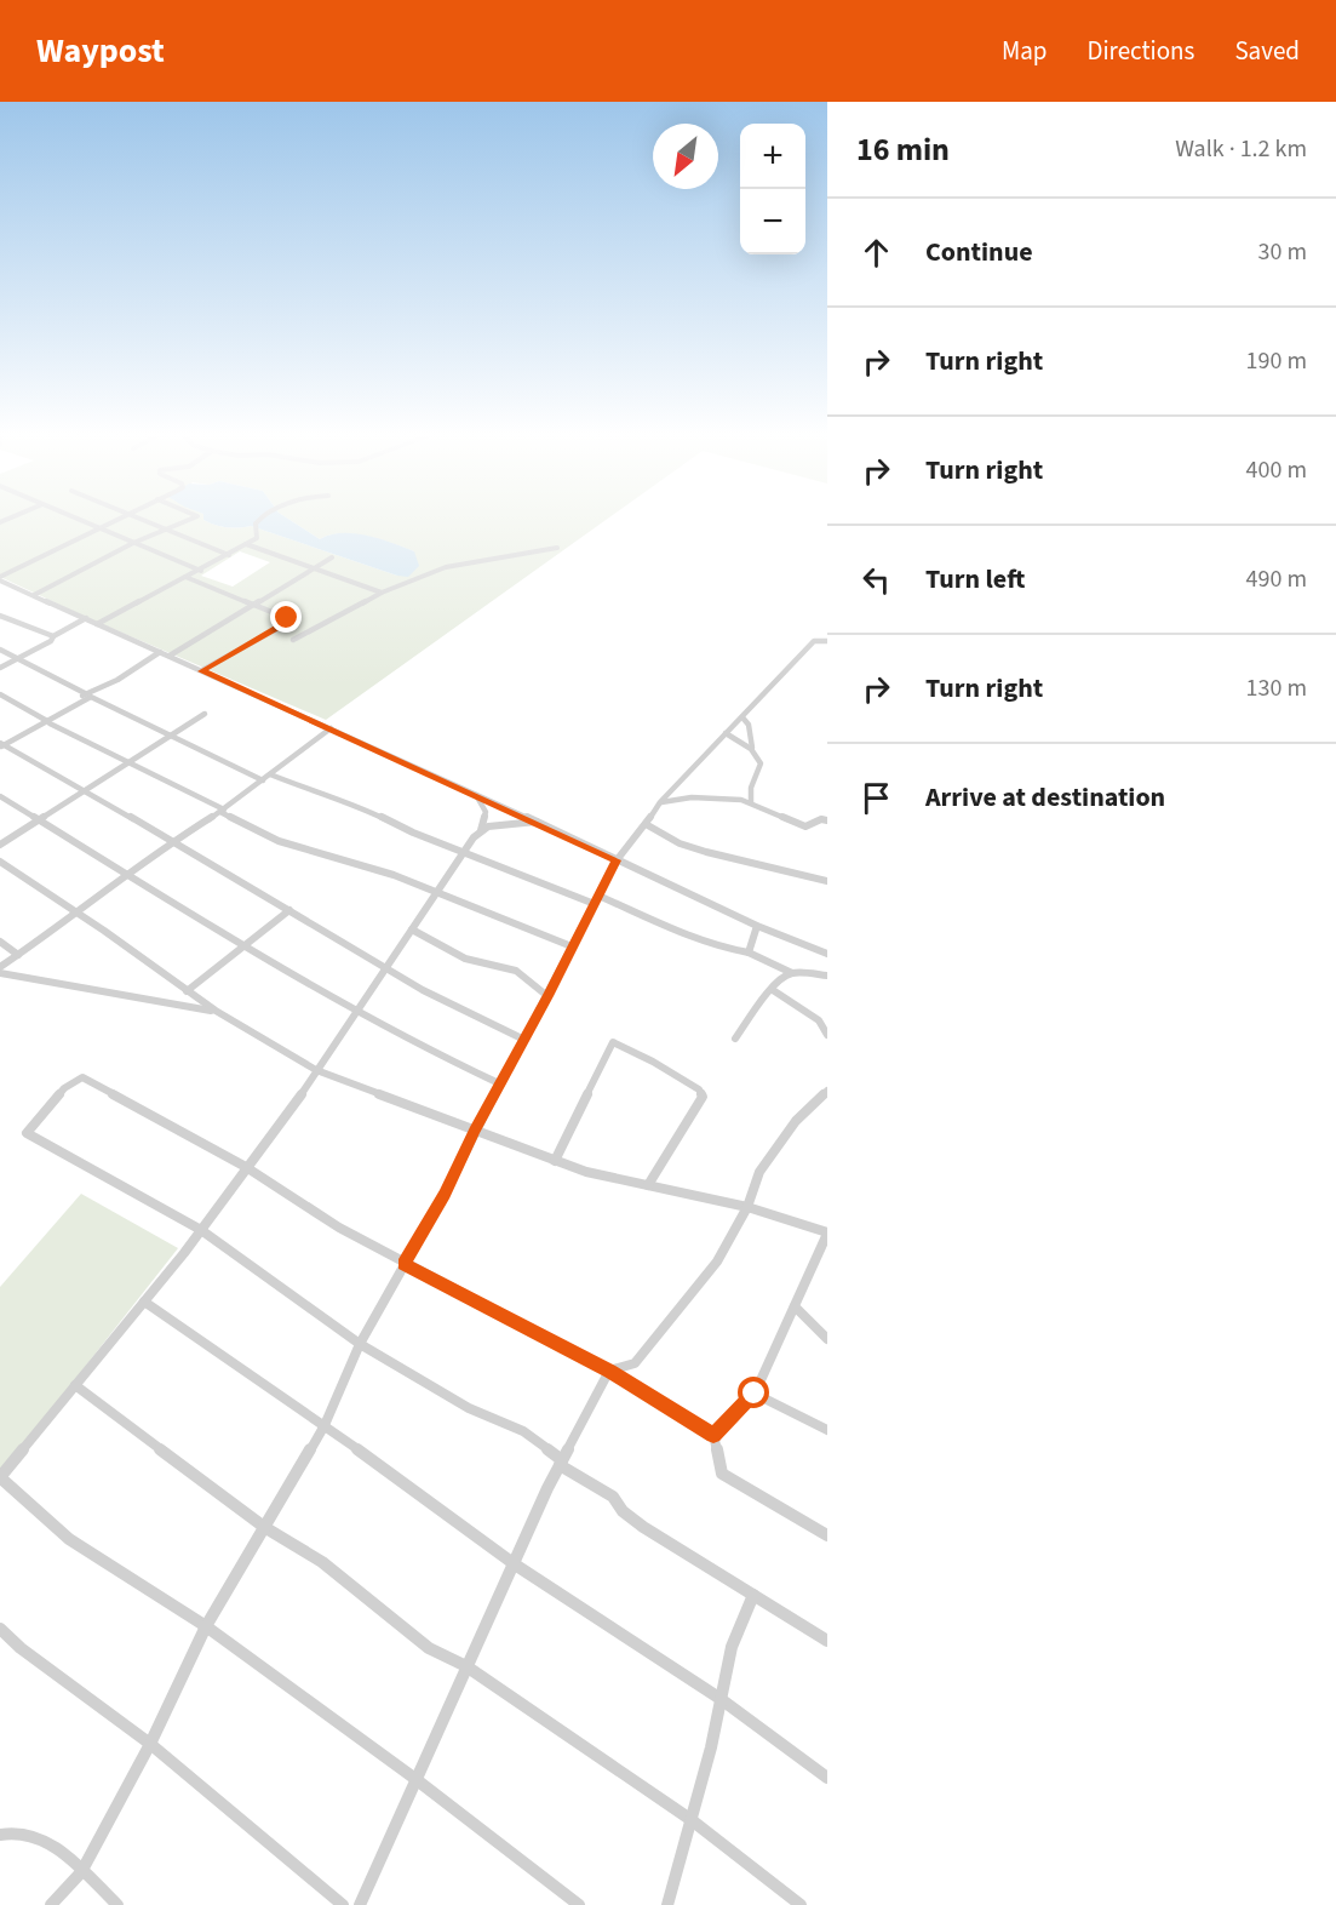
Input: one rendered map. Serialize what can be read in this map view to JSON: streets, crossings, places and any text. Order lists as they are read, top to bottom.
{
  "north": "bottom left",
  "page": {
    "header": "Waypost",
    "nav": ["Map", "Directions", "Saved"],
    "heading": ["16 min", "Walk · 1.2 km"],
    "map_buttons": ["+", "−"],
    "list": [
      ["Continue", "30 m"],
      ["Turn right", "190 m"],
      ["Turn right", "400 m"],
      ["Turn left", "490 m"],
      ["Turn right", "130 m"],
      "Arrive at destination"
    ]
  }
}
